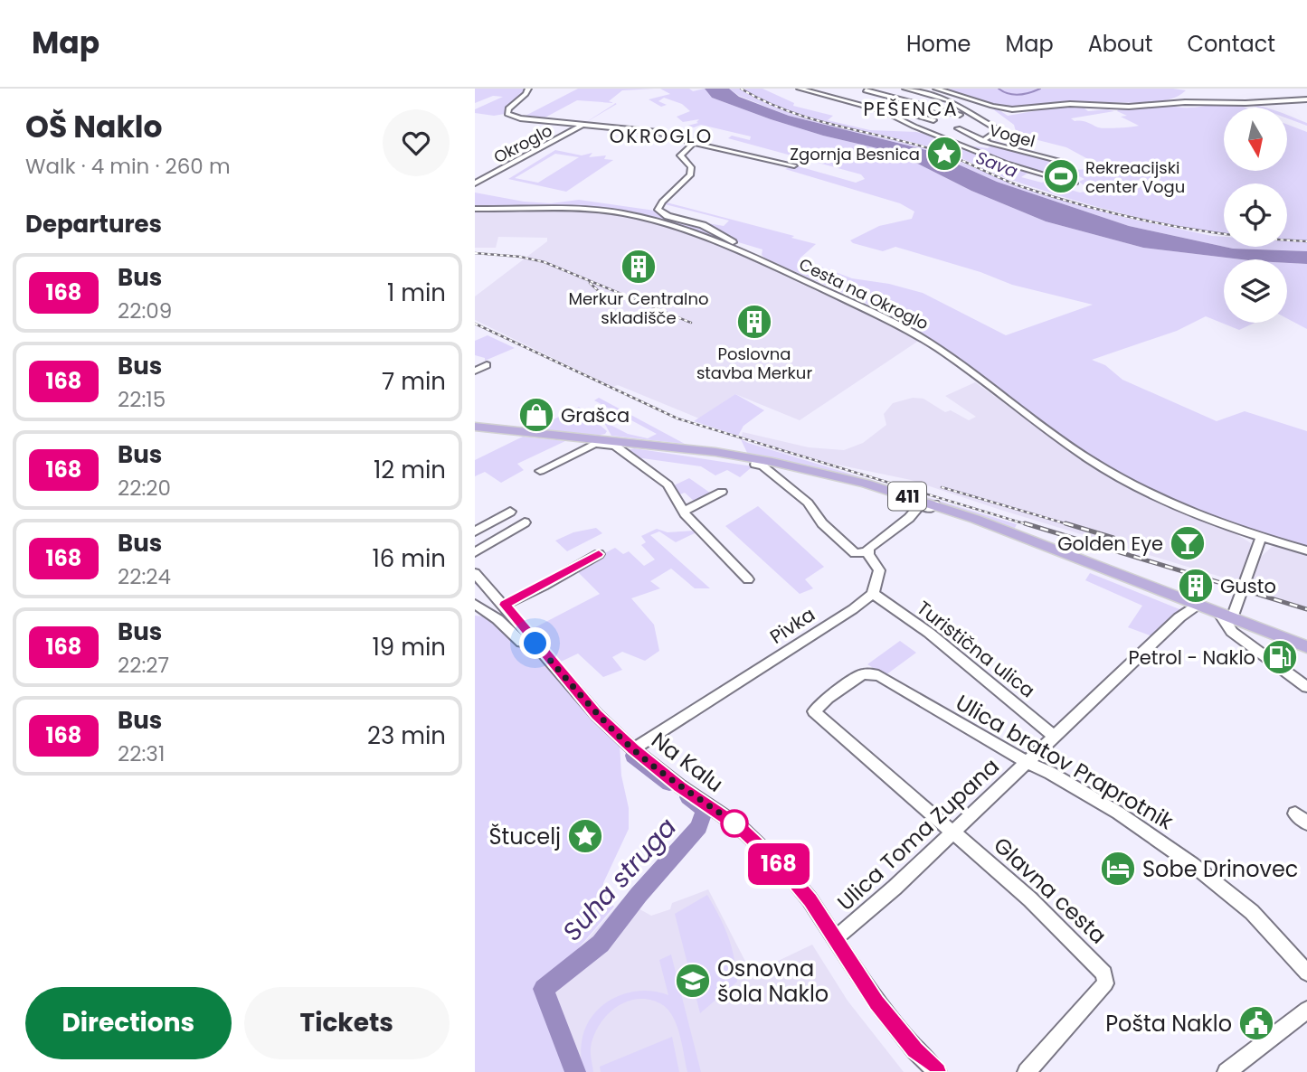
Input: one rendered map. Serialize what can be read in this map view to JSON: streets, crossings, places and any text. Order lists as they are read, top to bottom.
{
  "streets": {
    "main road": ["411"],
    "street": [
      "Vogel",
      "Okroglo",
      "Cesta na Okroglo",
      "Pivka",
      "Turistična ulica",
      "Na Kalu",
      "Ulica bratov Praprotnik",
      "Ulica Toma Zupana",
      "Glavna cesta"
    ]
  },
  "crossings": [
    ["411", "Ulica Toma Zupana"],
    ["Pivka", "Turistična ulica"],
    ["Pivka", "Na Kalu"],
    ["Turistična ulica", "Ulica Toma Zupana"],
    ["Na Kalu", "Ulica Toma Zupana"],
    ["Ulica bratov Praprotnik", "Ulica Toma Zupana"],
    ["Ulica bratov Praprotnik", "Glavna cesta"],
    ["Ulica Toma Zupana", "Glavna cesta"]
  ],
  "districts": ["PEŠENCA", "OKROGLO"],
  "water": ["Sava", "Suha struga"],
  "places": {
    "place": ["Zgornja Besnica", "Štucelj"],
    "sports": ["Rekreacijski center Vogu"],
    "building": ["Merkur Centralno skladišče", "Poslovna stavba Merkur", "Gusto"],
    "shop": ["Grašca"],
    "bar": ["Golden Eye"],
    "fuel station": ["Petrol - Naklo"],
    "hotel": ["Sobe Drinovec"],
    "school or university": ["Osnovna šola Naklo"],
    "public building": ["Pošta Naklo"]
  },
  "lines": ["bus line 168"],
  "north": "bottom",
  "page": {
    "header": "Map",
    "nav": [
      "Home",
      "Map",
      "About",
      "Contact"
    ],
    "heading": [
      ["OŠ Naklo", "Walk · 4 min · 260 m"],
      "Departures"
    ],
    "on_map": "168",
    "list": [
      {
        "mark": "168",
        "name": "Bus",
        "note": "22:09",
        "value": "1 min"
      },
      {
        "mark": "168",
        "name": "Bus",
        "note": "22:15",
        "value": "7 min"
      },
      {
        "mark": "168",
        "name": "Bus",
        "note": "22:20",
        "value": "12 min"
      },
      {
        "mark": "168",
        "name": "Bus",
        "note": "22:24",
        "value": "16 min"
      },
      {
        "mark": "168",
        "name": "Bus",
        "note": "22:27",
        "value": "19 min"
      },
      {
        "mark": "168",
        "name": "Bus",
        "note": "22:31",
        "value": "23 min"
      }
    ],
    "buttons": ["Directions", "Tickets"]
  }
}
